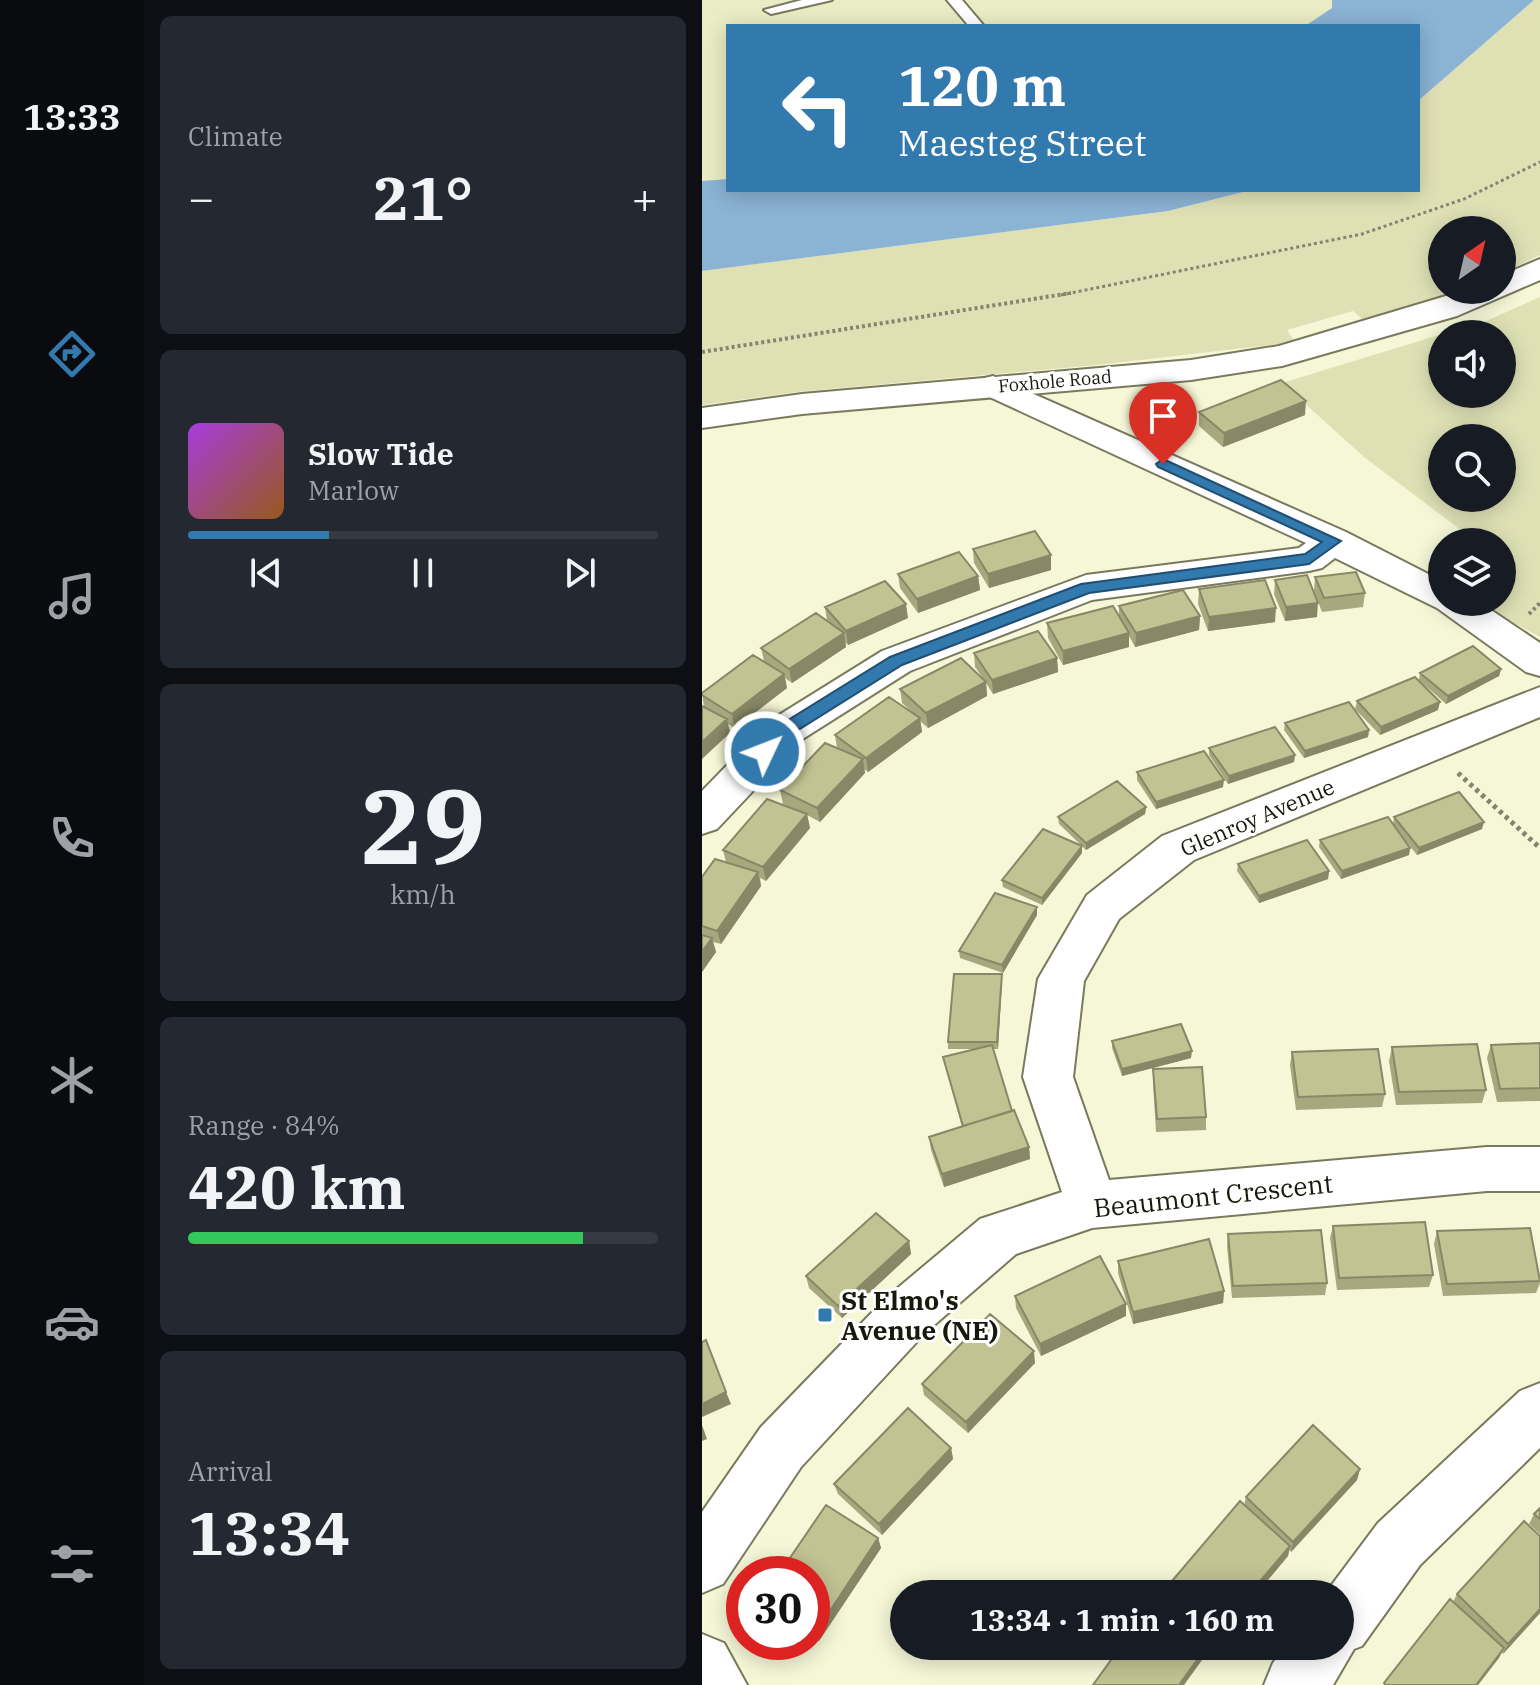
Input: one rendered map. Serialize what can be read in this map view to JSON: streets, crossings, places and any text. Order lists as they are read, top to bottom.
{
  "streets": {
    "street": ["Foxhole Road", "Glenroy Avenue", "Beaumont Crescent"]
  },
  "crossings": [
    ["Glenroy Avenue", "Beaumont Crescent"]
  ],
  "places": {
    "transit": ["St Elmo's Avenue (NE)"]
  },
  "north": "top right",
  "page": {
    "tabs": "13:33",
    "tile": [
      "Climate",
      ["29", "km/h"],
      ["Range · 84%", "420 km"],
      ["Arrival", "13:34"]
    ],
    "turn": ["120 m", "Maesteg Street"],
    "heat": ["−", "21°", "+"],
    "song": ["Slow Tide", "Marlow"],
    "limit": "30",
    "trip": "13:34 · 1 min · 160 m"
  }
}
